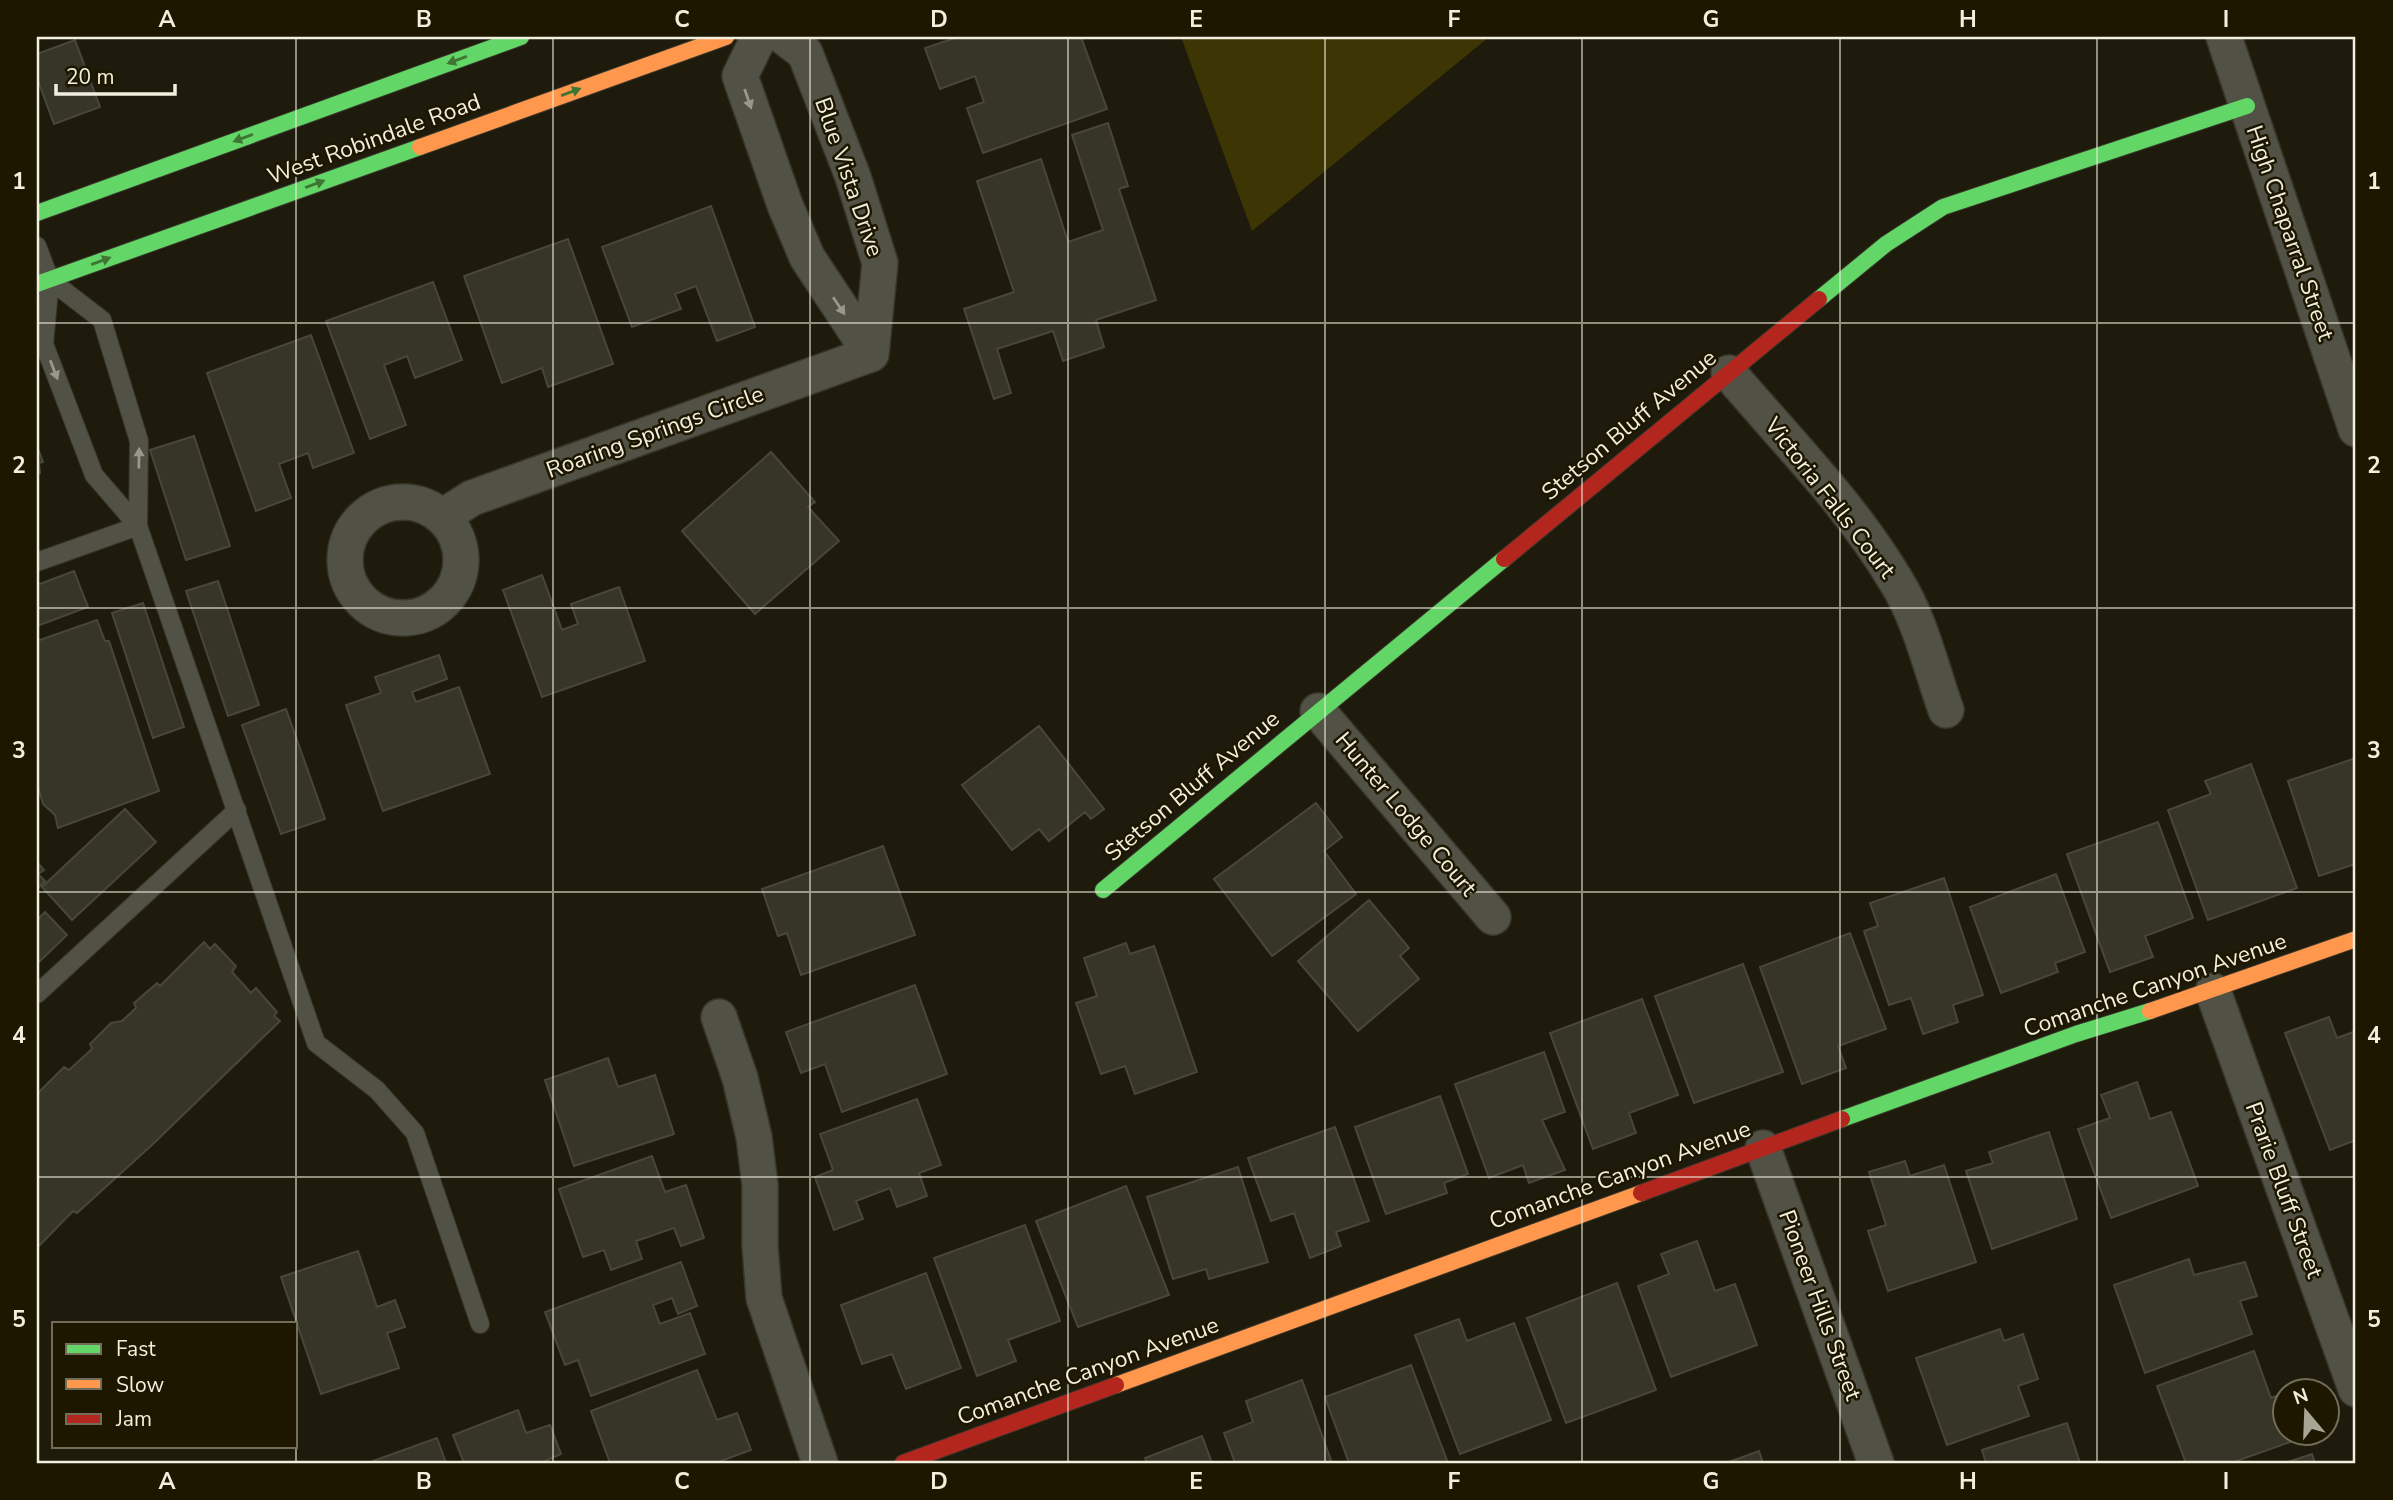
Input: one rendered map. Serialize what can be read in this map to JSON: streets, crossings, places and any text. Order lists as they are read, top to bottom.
{
  "streets": {
    "street": [
      "West Robindale Road",
      "Blue Vista Drive",
      "High Chaparral Street",
      "Stetson Bluff Avenue",
      "Roaring Springs Circle",
      "Victoria Falls Court",
      "Hunter Lodge Court",
      "Comanche Canyon Avenue",
      "Prarie Bluff Street",
      "Pioneer Hills Street"
    ]
  },
  "crossings": [
    ["Blue Vista Drive", "Roaring Springs Circle"],
    ["High Chaparral Street", "Stetson Bluff Avenue"],
    ["Stetson Bluff Avenue", "Victoria Falls Court"],
    ["Stetson Bluff Avenue", "Hunter Lodge Court"],
    ["Comanche Canyon Avenue", "Prarie Bluff Street"],
    ["Comanche Canyon Avenue", "Pioneer Hills Street"]
  ],
  "legend": ["Fast", "Slow", "Jam"],
  "scale_bar": "20 m",
  "north": "top",
  "grid": {
    "columns": [
      "A",
      "B",
      "C",
      "D",
      "E",
      "F",
      "G",
      "H",
      "I"
    ],
    "rows": [
      "1",
      "2",
      "3",
      "4",
      "5"
    ]
  }
}
